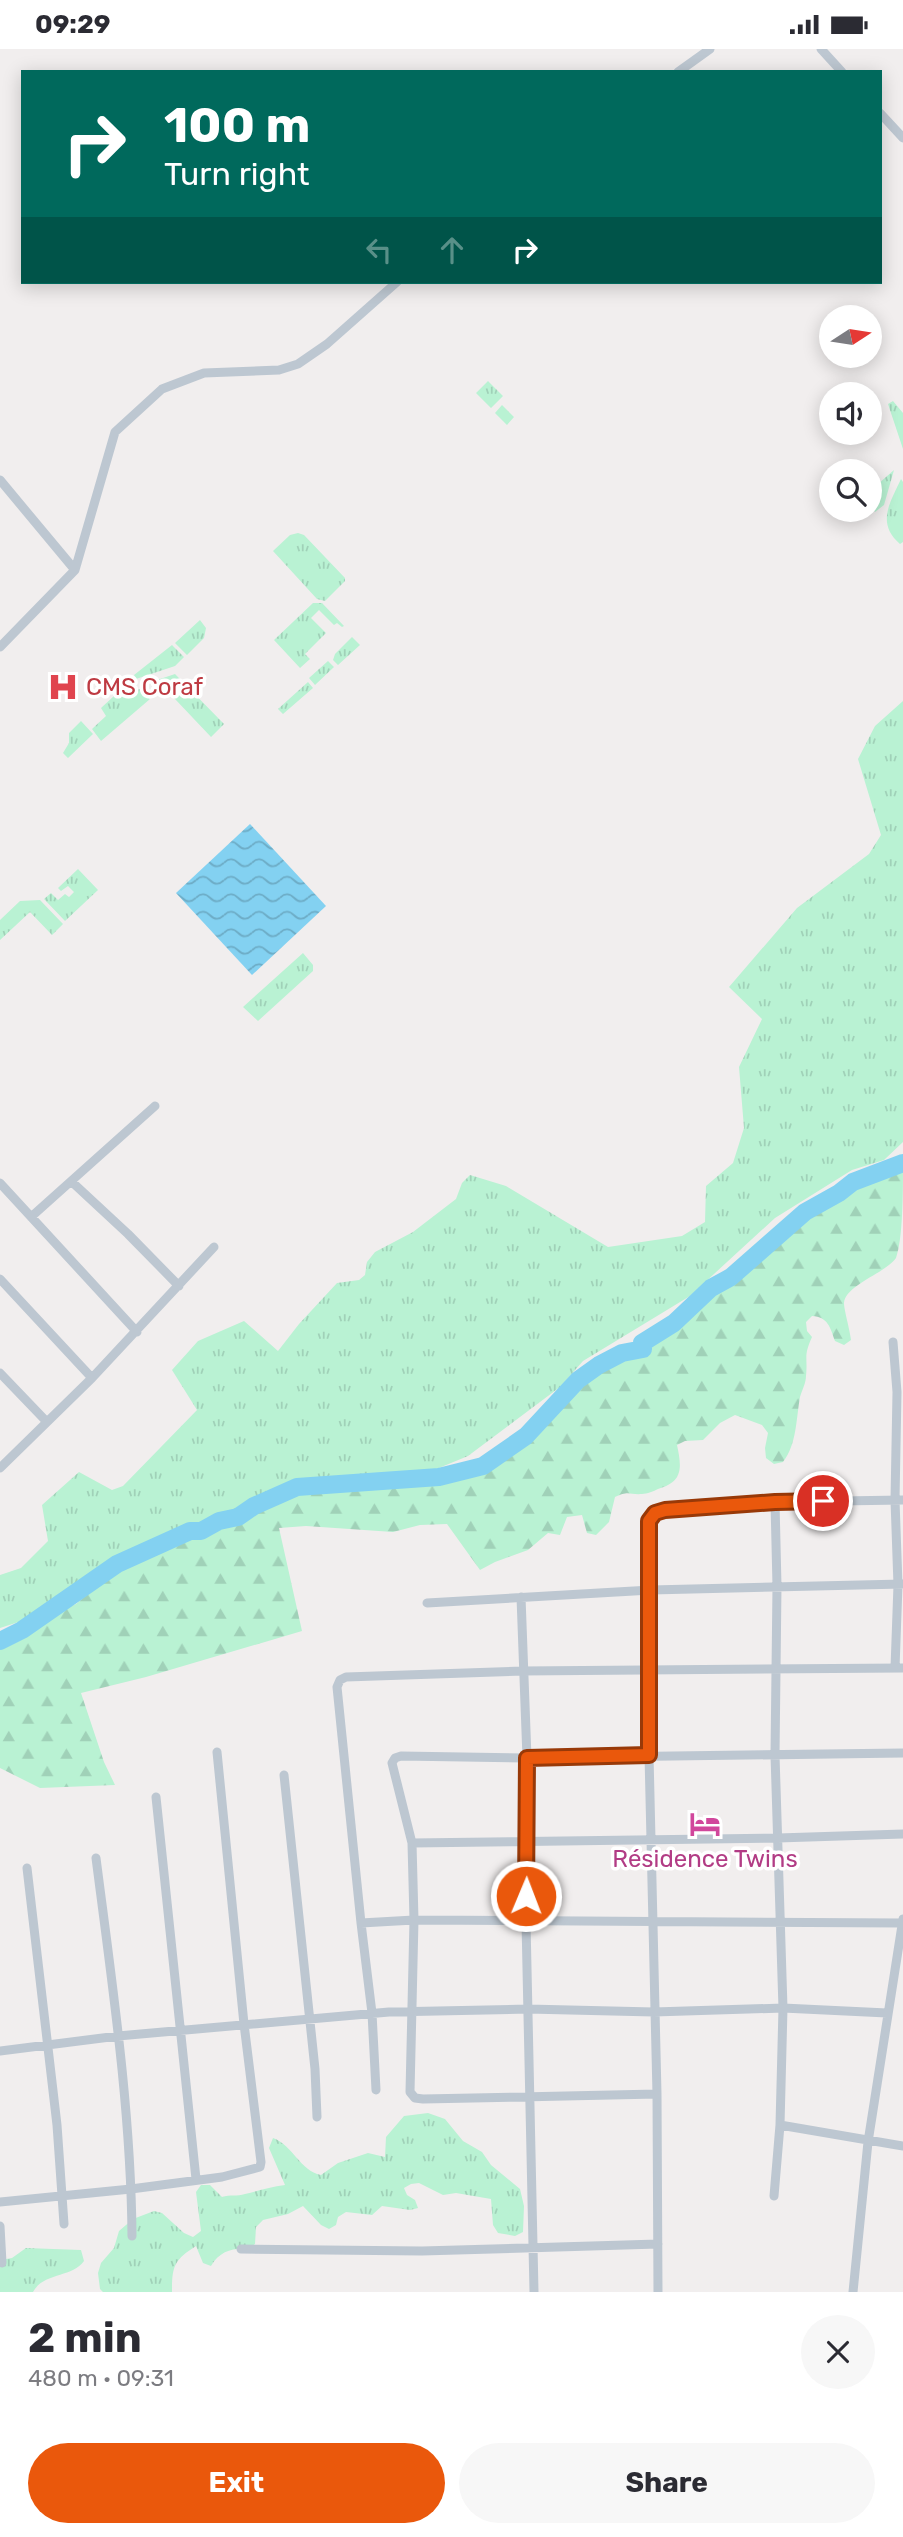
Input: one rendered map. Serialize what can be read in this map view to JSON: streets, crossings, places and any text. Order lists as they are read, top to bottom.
{
  "places": {
    "hospital": ["CMS Coraf"],
    "hotel": ["Résidence Twins"]
  },
  "north": "right",
  "page": {
    "status": "09:29",
    "turn": ["100 m", "Turn right"],
    "heading": ["2 min", "480 m · 09:31"],
    "buttons": ["Exit", "Share"]
  }
}
